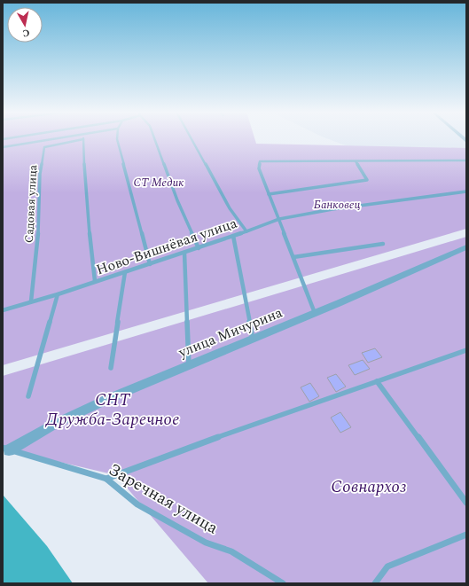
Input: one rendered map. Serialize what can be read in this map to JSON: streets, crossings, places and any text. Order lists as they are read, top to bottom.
{
  "streets": {
    "street": ["улица Мичурина"],
    "lane": ["Садовая улица", "Ново-Вишнёвая улица", "Заречная улица"]
  },
  "crossings": [
    ["Садовая улица", "Ново-Вишнёвая улица"],
    ["улица Мичурина", "Заречная улица"]
  ],
  "parks": [
    "СТ Медик",
    "Банковец",
    "СНТ Дружба-Заречное",
    "Совнархоз"
  ],
  "north": "bottom"
}
